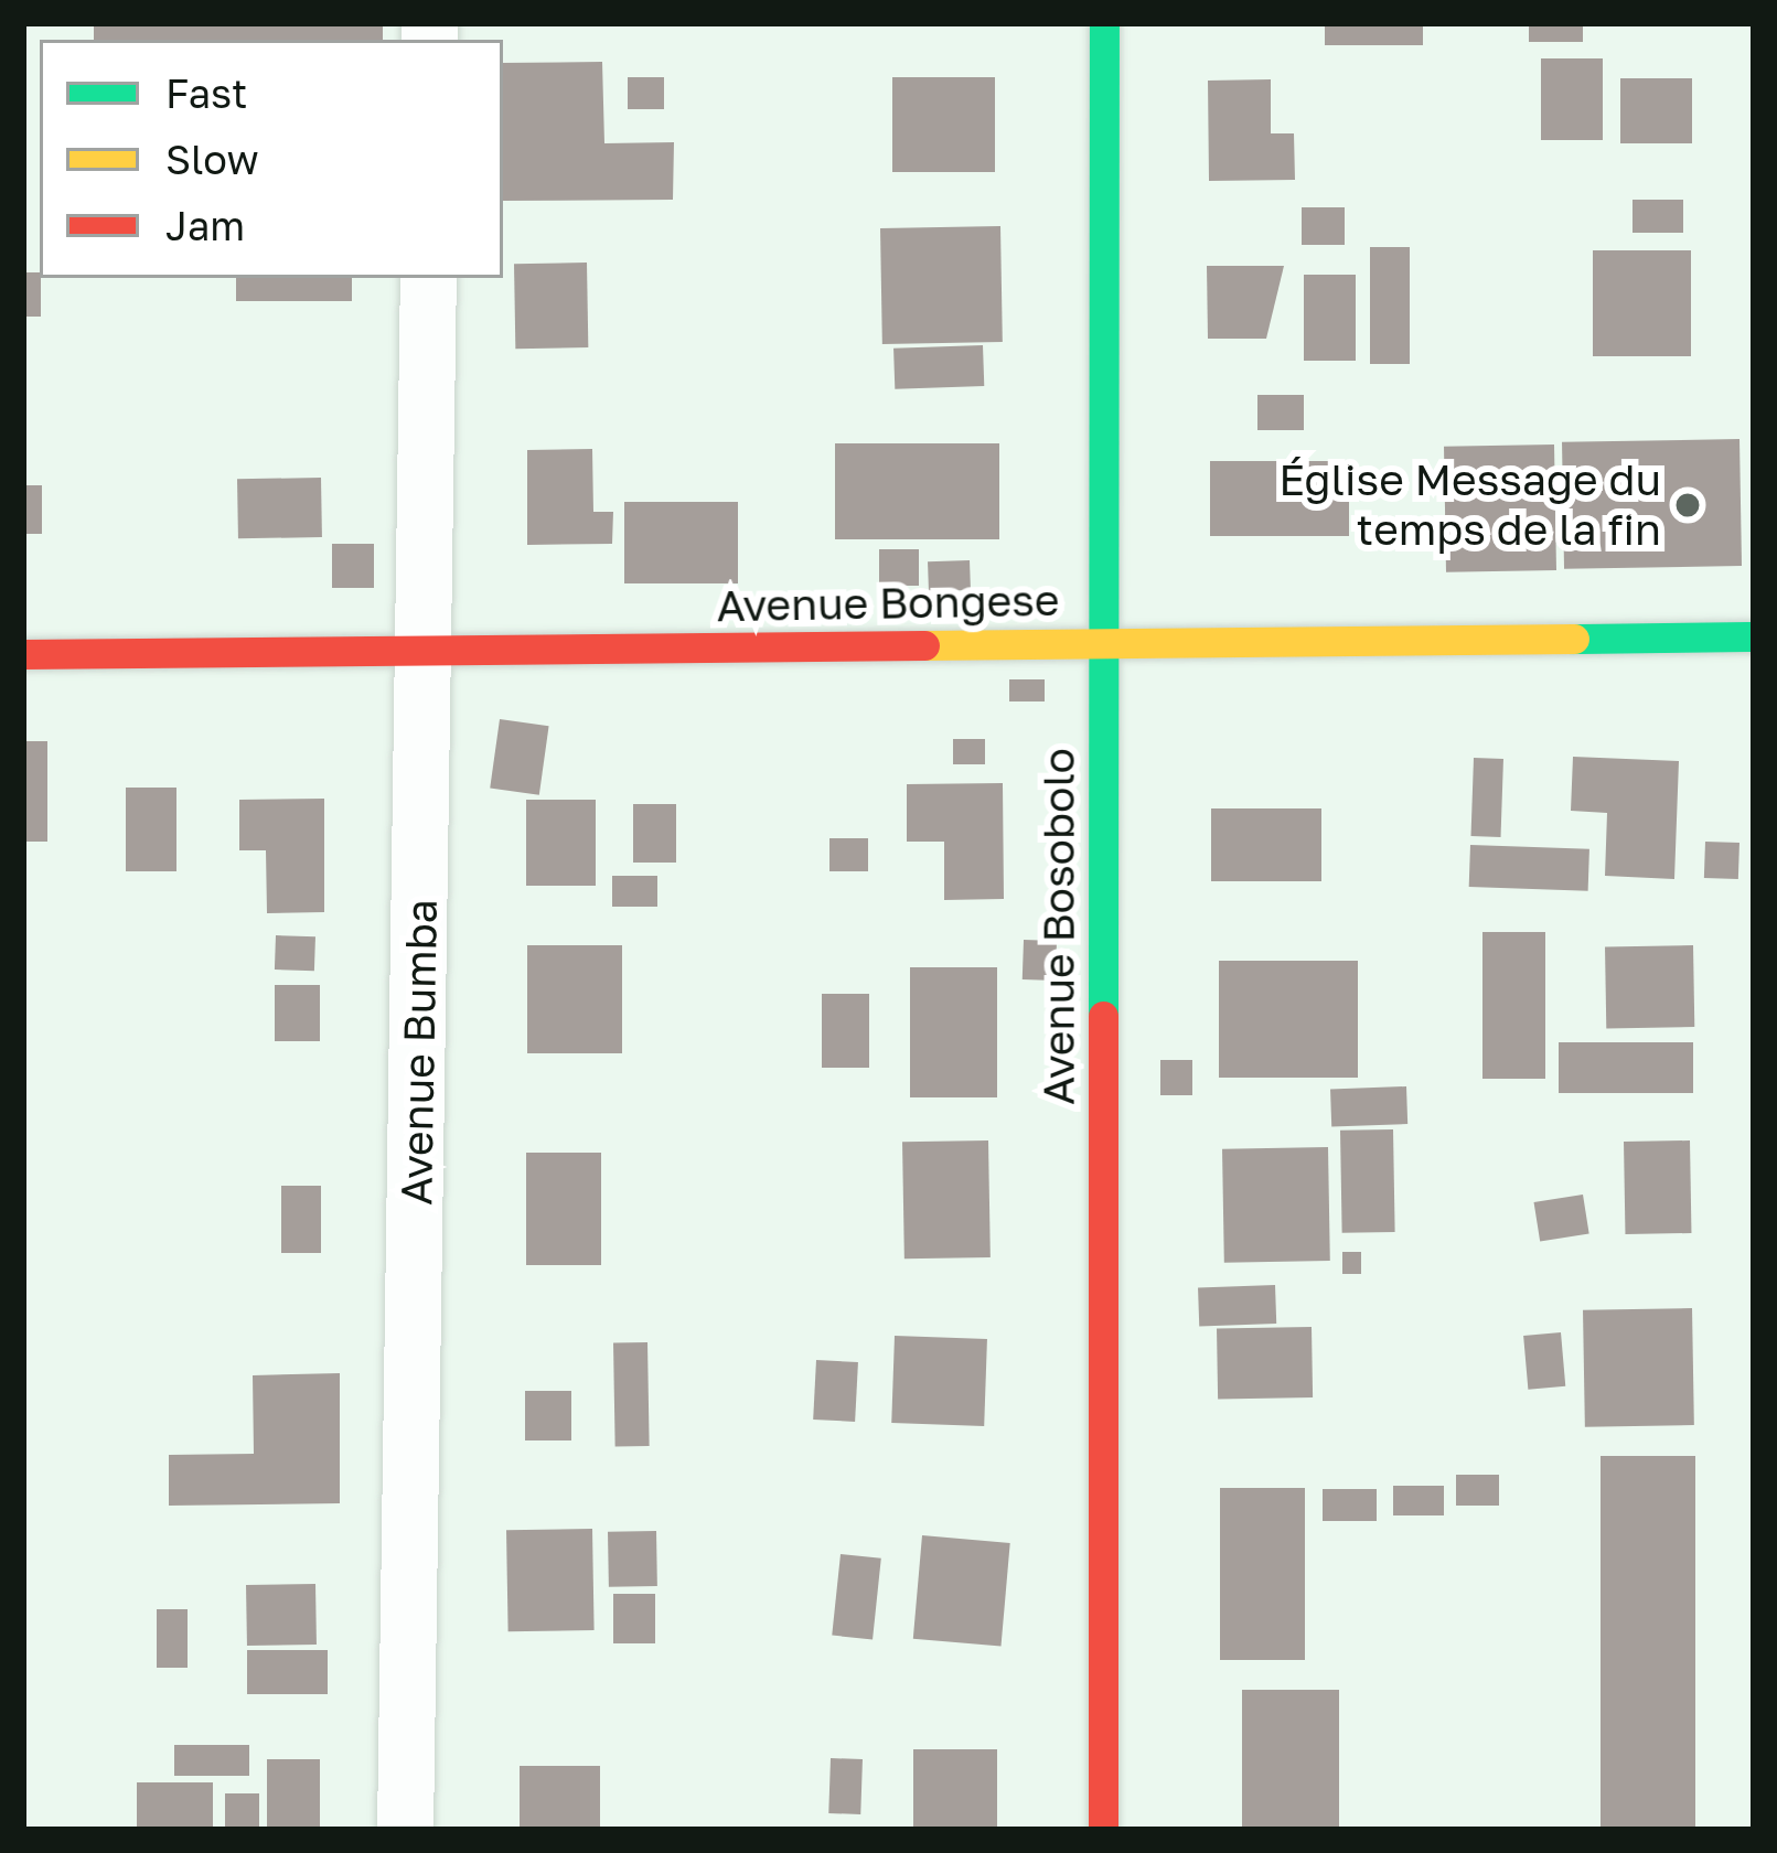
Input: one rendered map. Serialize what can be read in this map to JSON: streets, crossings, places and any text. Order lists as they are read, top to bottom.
{
  "streets": {
    "street": ["Avenue Bongese", "Avenue Bosobolo", "Avenue Bumba"]
  },
  "crossings": [
    ["Avenue Bongese", "Avenue Bosobolo"],
    ["Avenue Bongese", "Avenue Bumba"]
  ],
  "places": ["Église Message du temps de la fin"],
  "legend": ["Fast", "Slow", "Jam"]
}
